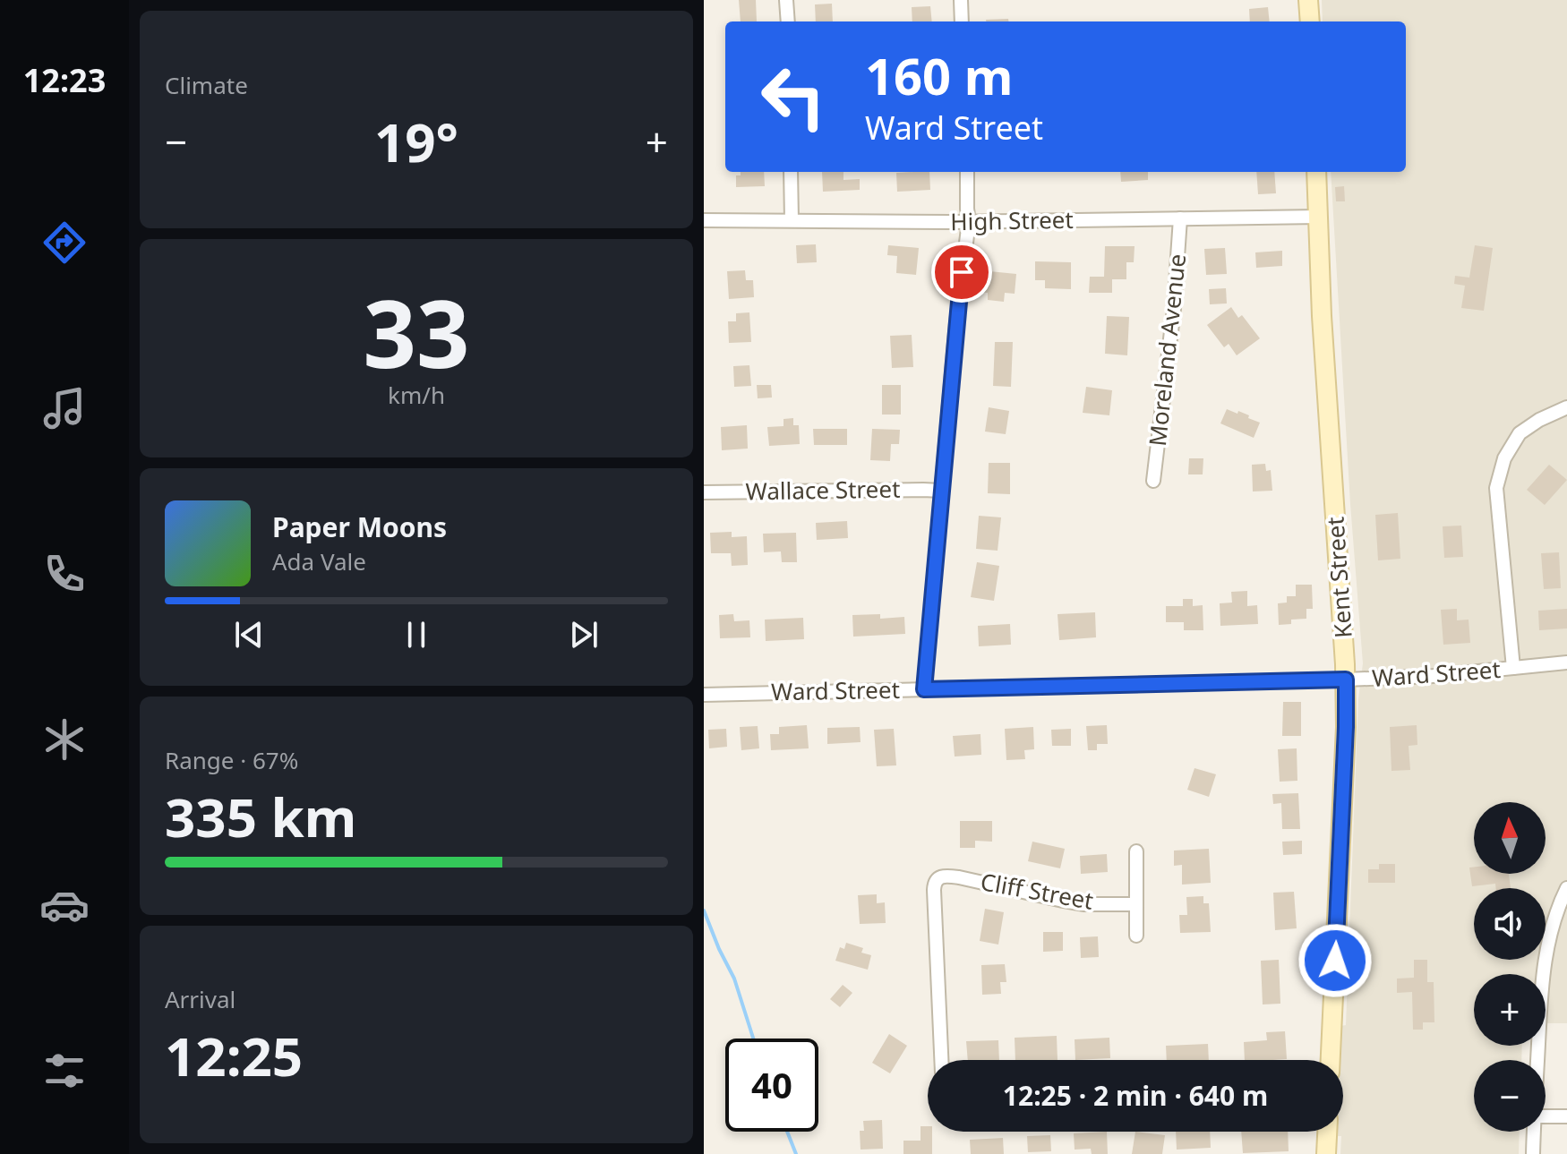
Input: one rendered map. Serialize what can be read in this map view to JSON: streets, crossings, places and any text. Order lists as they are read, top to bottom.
{
  "streets": {
    "street": [
      "High Street",
      "Moreland Avenue",
      "Wallace Street",
      "Kent Street",
      "Ward Street",
      "Cliff Street"
    ]
  },
  "crossings": [
    ["High Street", "Moreland Avenue"],
    ["High Street", "Kent Street"],
    ["Kent Street", "Ward Street"]
  ],
  "north": "top",
  "page": {
    "tabs": "12:23",
    "tile": [
      "Climate",
      ["33", "km/h"],
      ["Range · 67%", "335 km"],
      ["Arrival", "12:25"]
    ],
    "turn": ["160 m", "Ward Street"],
    "heat": ["−", "19°", "+"],
    "song": ["Paper Moons", "Ada Vale"],
    "map_buttons": ["+", "−"],
    "limit": "40",
    "trip": "12:25 · 2 min · 640 m"
  }
}
